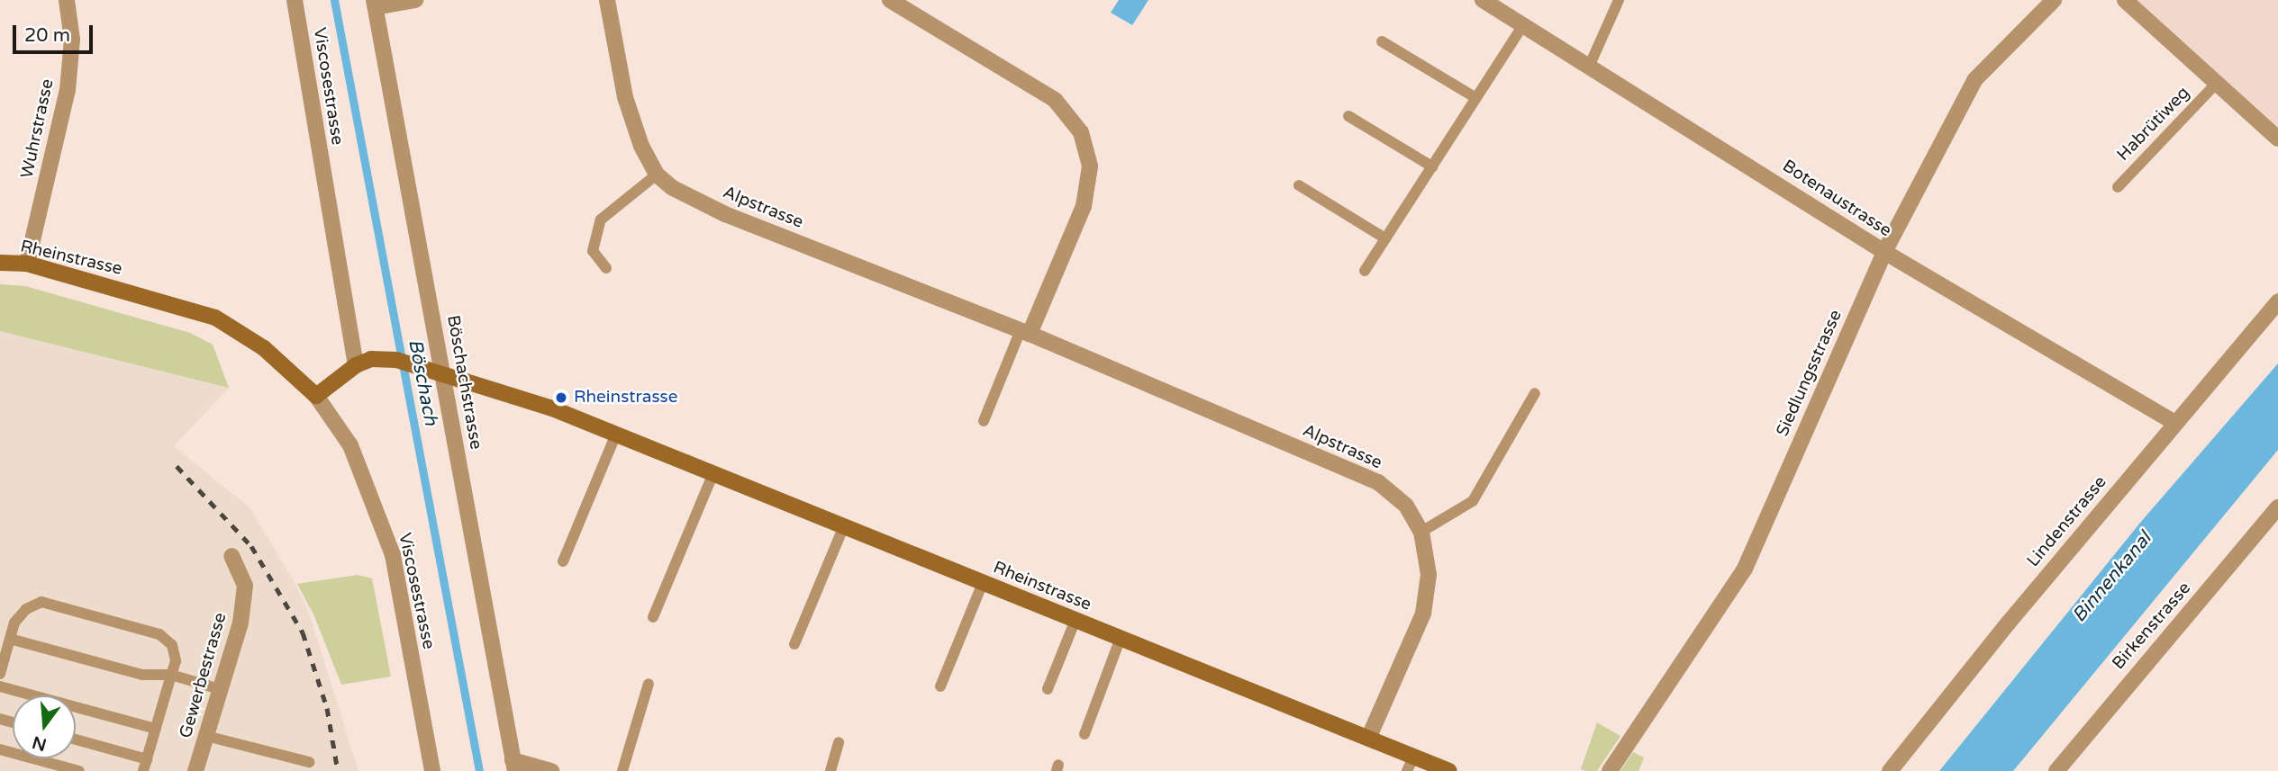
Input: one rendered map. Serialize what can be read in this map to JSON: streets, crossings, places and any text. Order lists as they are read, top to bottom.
{
  "streets": {
    "street": [
      "Viscosestrasse",
      "Wuhrstrasse",
      "Botenaustrasse",
      "Alpstrasse",
      "Rheinstrasse",
      "Siedlungsstrasse",
      "Böschachstrasse",
      "Lindenstrasse",
      "Birkenstrasse",
      "Gewerbestrasse"
    ],
    "lane": ["Habrütiweg"]
  },
  "crossings": [
    ["Viscosestrasse", "Rheinstrasse"],
    ["Wuhrstrasse", "Rheinstrasse"],
    ["Botenaustrasse", "Siedlungsstrasse"],
    ["Botenaustrasse", "Lindenstrasse"],
    ["Alpstrasse", "Rheinstrasse"],
    ["Rheinstrasse", "Böschachstrasse"]
  ],
  "water": ["Böschach", "Binnenkanal"],
  "places": ["Rheinstrasse"],
  "scale_bar": "20 m",
  "north": "bottom"
}
